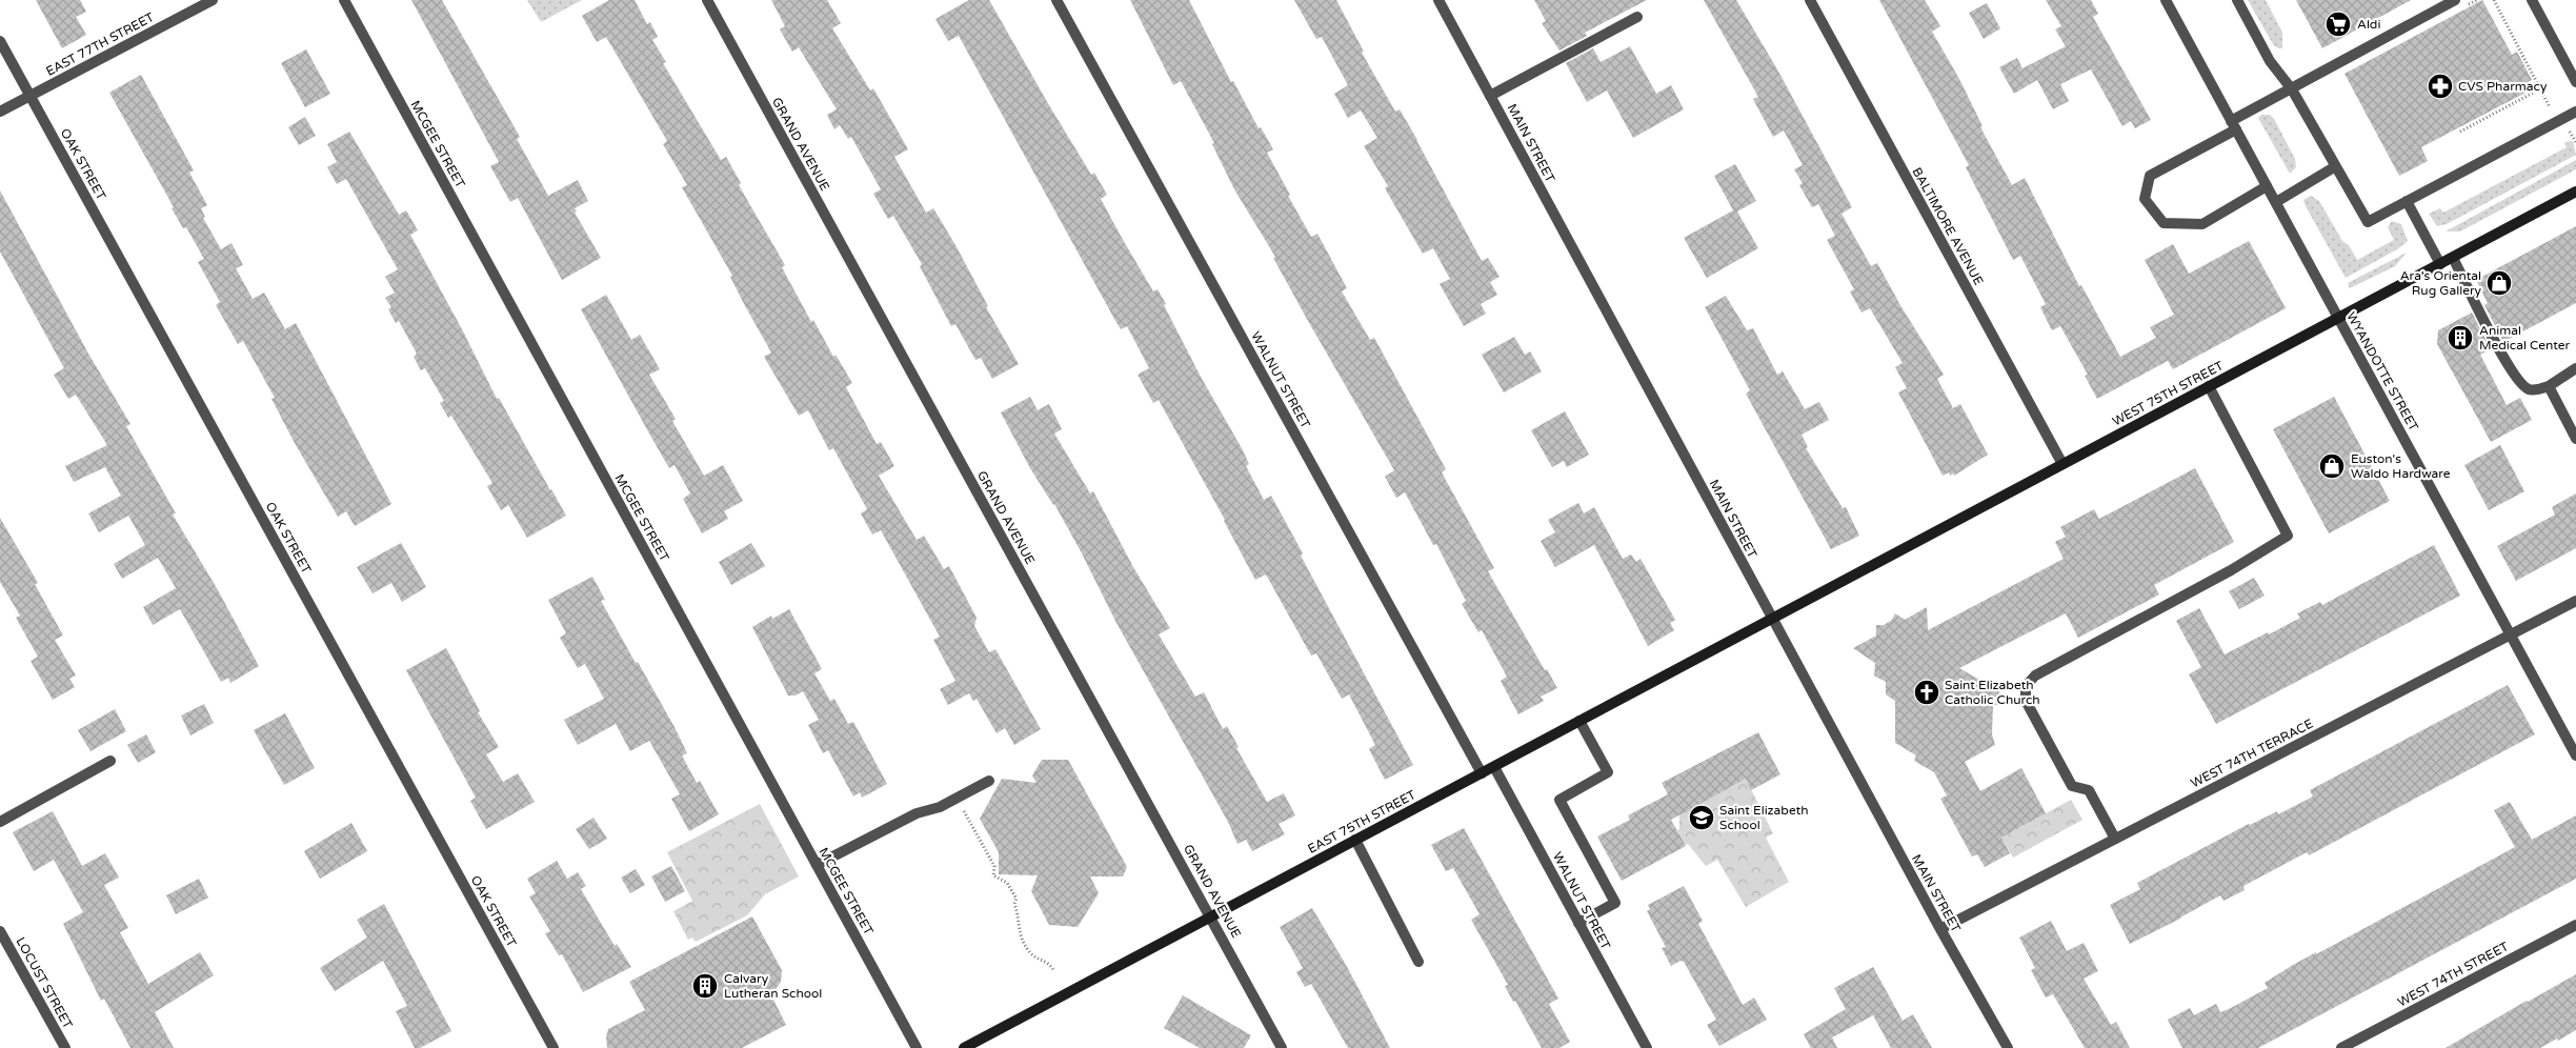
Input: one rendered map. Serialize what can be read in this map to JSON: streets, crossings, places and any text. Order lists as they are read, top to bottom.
{
  "streets": {
    "main road": ["WEST 75TH STREET", "EAST 75TH STREET"],
    "street": [
      "EAST 77TH STREET",
      "MAIN STREET",
      "MCGEE STREET",
      "GRAND AVENUE",
      "OAK STREET",
      "BALTIMORE AVENUE",
      "WYANDOTTE STREET",
      "WALNUT STREET",
      "WEST 74TH TERRACE",
      "WEST 74TH STREET",
      "LOCUST STREET"
    ]
  },
  "crossings": [
    ["EAST 77TH STREET", "OAK STREET"],
    ["MAIN STREET", "WEST 75TH STREET"],
    ["MAIN STREET", "WEST 74TH TERRACE"],
    ["MAIN STREET", "EAST 75TH STREET"],
    ["GRAND AVENUE", "EAST 75TH STREET"],
    ["BALTIMORE AVENUE", "WEST 75TH STREET"],
    ["WYANDOTTE STREET", "WEST 75TH STREET"],
    ["WYANDOTTE STREET", "WEST 74TH TERRACE"],
    ["WALNUT STREET", "EAST 75TH STREET"],
    ["WEST 75TH STREET", "EAST 75TH STREET"]
  ],
  "places": {
    "supermarket": ["Aldi"],
    "pharmacy": ["CVS Pharmacy"],
    "shop": ["Ara's Oriental Rug Gallery", "Euston's Waldo Hardware"],
    "building": ["Animal Medical Center", "Calvary Lutheran School"],
    "church": ["Saint Elizabeth Catholic Church"],
    "school or university": ["Saint Elizabeth School"]
  }
}
